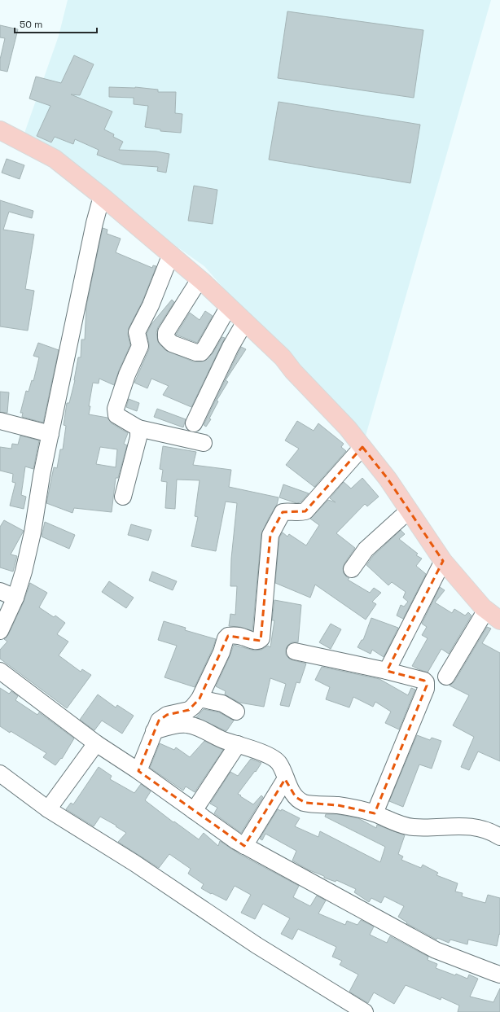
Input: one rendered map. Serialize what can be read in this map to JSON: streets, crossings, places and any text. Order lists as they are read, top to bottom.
{
  "scale_bar": "50 m"
}
